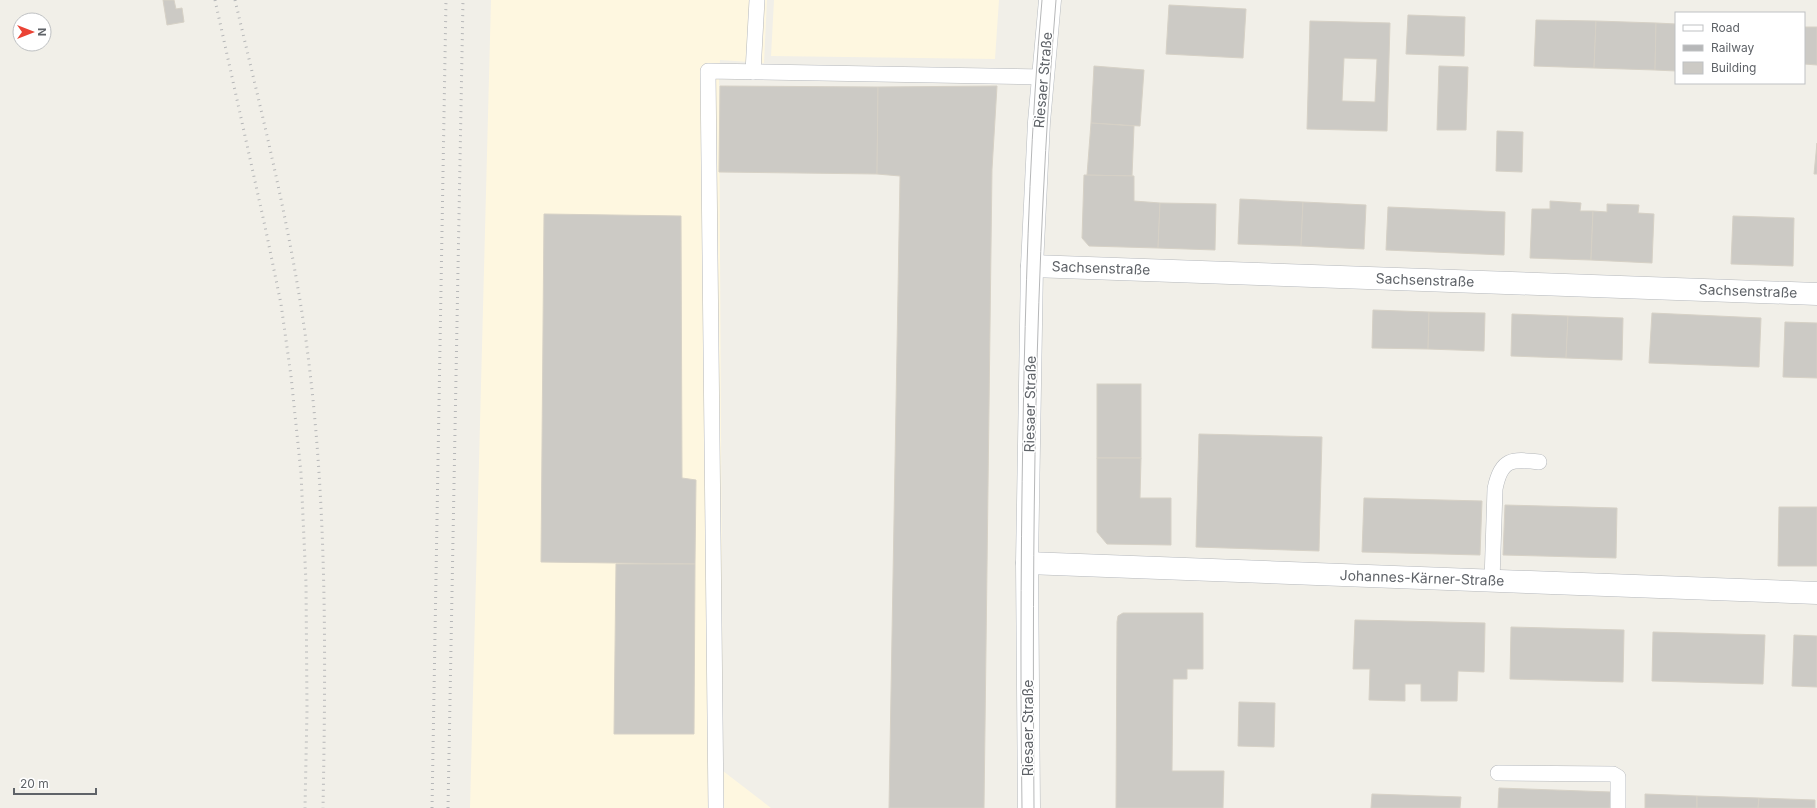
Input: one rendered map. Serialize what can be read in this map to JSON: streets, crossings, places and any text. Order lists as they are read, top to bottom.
{
  "streets": {
    "street": ["Riesaer Straße", "Sachsenstraße", "Johannes-Kärner-Straße"]
  },
  "crossings": [
    ["Riesaer Straße", "Sachsenstraße"],
    ["Riesaer Straße", "Johannes-Kärner-Straße"]
  ],
  "legend": ["Road", "Railway", "Building"],
  "scale_bar": "20 m",
  "north": "right"
}
